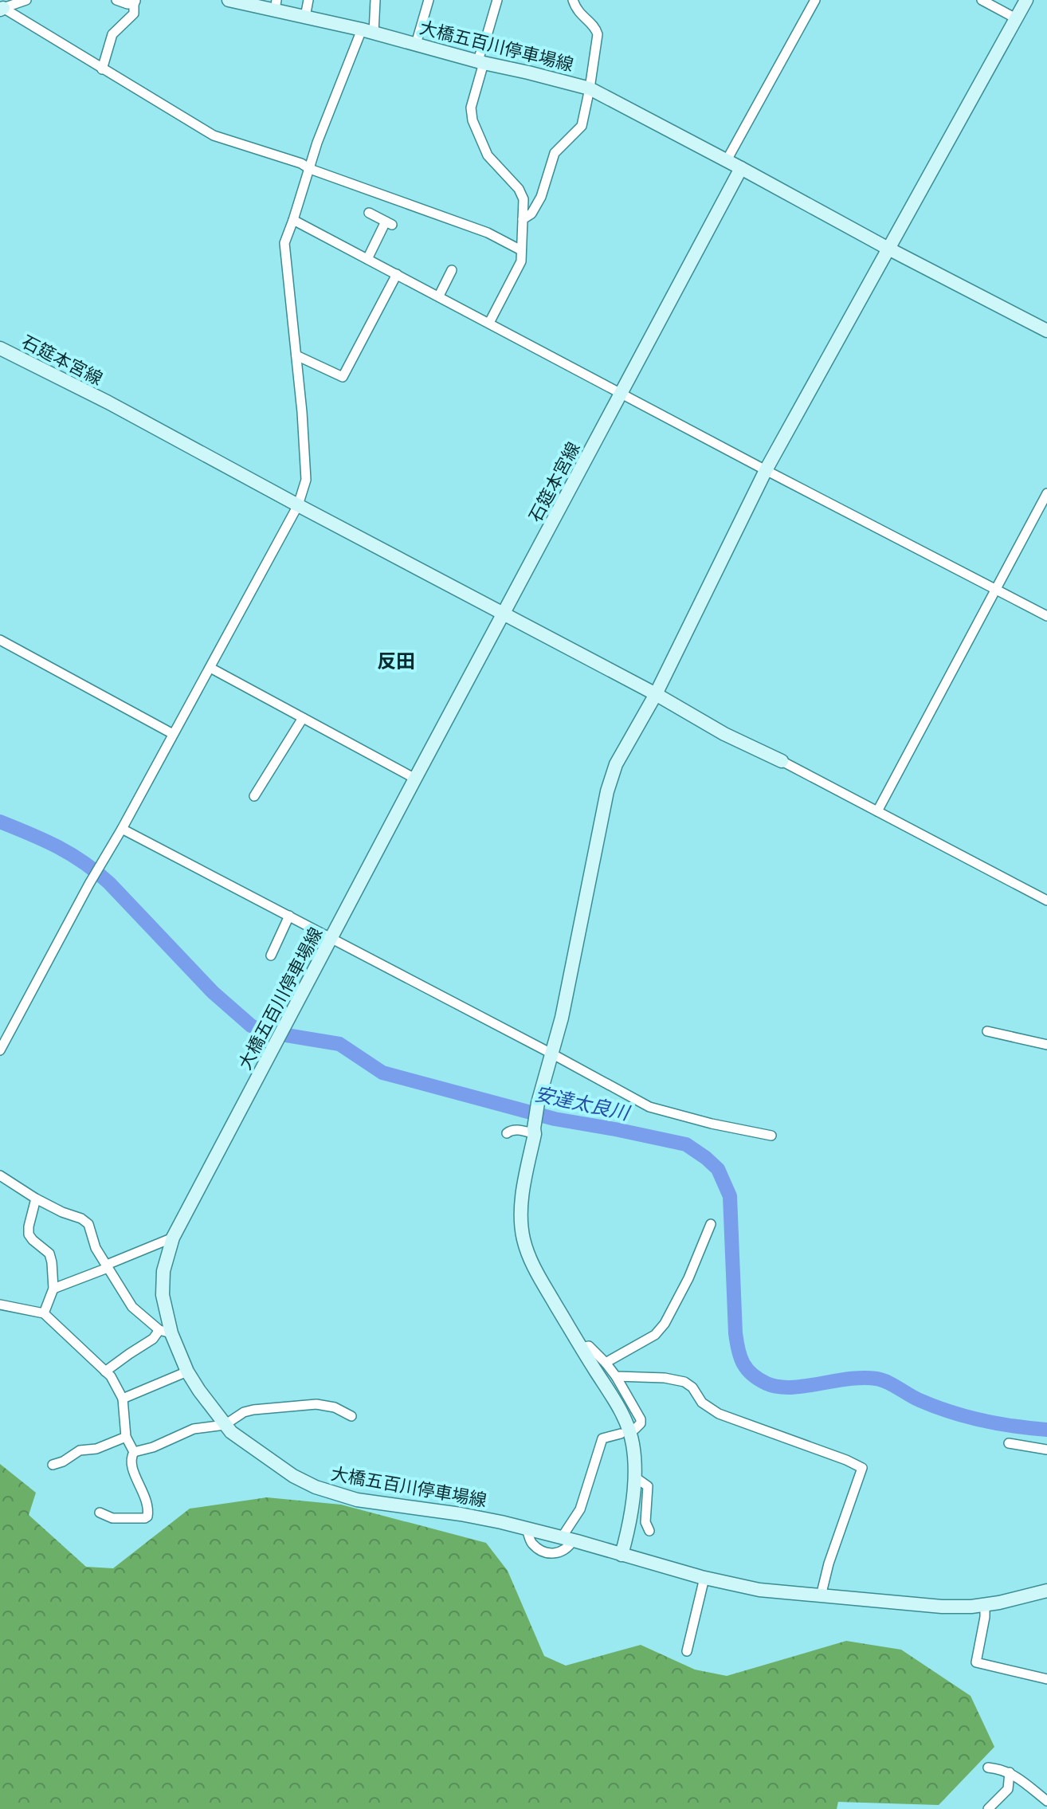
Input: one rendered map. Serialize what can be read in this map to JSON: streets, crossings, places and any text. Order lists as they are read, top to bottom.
{
  "streets": {
    "main road": ["大橋五百川停車場線", "石筵本宮線"]
  },
  "crossings": [
    ["大橋五百川停車場線", "石筵本宮線"]
  ],
  "districts": ["反田"],
  "water": ["安達太良川"]
}
